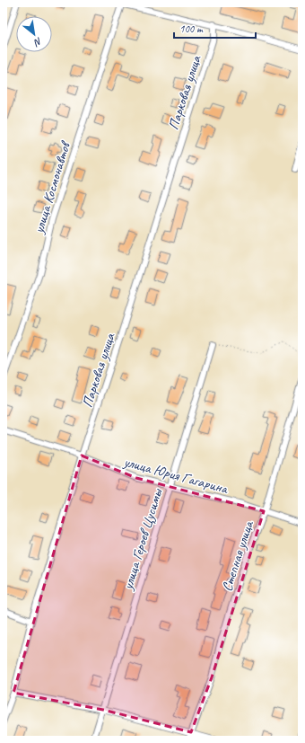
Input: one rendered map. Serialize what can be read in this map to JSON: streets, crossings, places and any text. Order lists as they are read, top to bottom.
{
  "streets": {
    "street": [
      "Парковая улица",
      "улица Космонавтов",
      "улица Юрия Гагарина",
      "улица Героев Цусимы",
      "Степная улица"
    ]
  },
  "crossings": [
    ["Парковая улица", "улица Юрия Гагарина"],
    ["улица Юрия Гагарина", "улица Героев Цусимы"],
    ["улица Юрия Гагарина", "Степная улица"]
  ],
  "scale_bar": "100 m",
  "north": "bottom right"
}
